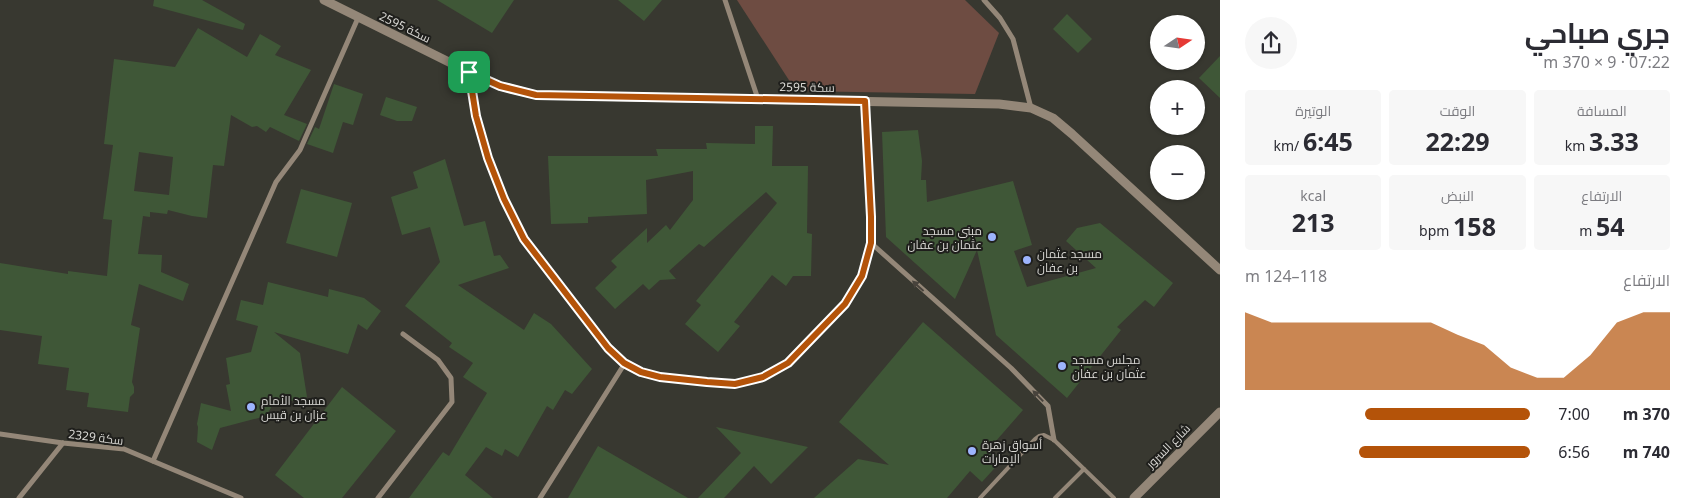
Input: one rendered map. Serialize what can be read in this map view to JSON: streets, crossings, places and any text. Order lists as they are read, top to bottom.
{
  "streets": {
    "street": ["سكة 2595", "سكة 2329", "شارع السرور"]
  },
  "places": [
    "مبنى مسجد عثمان بن عفان",
    "مسجد عثمان بن عفان",
    "مجلس مسجد عثمان بن عفان",
    "مسجد الأمام عزان بن قيس",
    "أسواق زهرة الإمارات"
  ],
  "north": "right",
  "page": {
    "heading": ["جري صباحي", "07:22 · 9 × 370 m"],
    "map_buttons": ["+", "−"],
    "stats": [
      ["المسافة", "3.33 km"],
      ["الوقت", "22:29"],
      ["الوتيرة", "6:45 /km"],
      ["الارتفاع", "54 m"],
      ["النبض", "158 bpm"],
      ["kcal", "213"]
    ],
    "chart": ["الارتفاع", "118–124 m"],
    "list": [
      {
        "name": "370 m",
        "note": "7:00"
      },
      {
        "name": "740 m",
        "note": "6:56"
      }
    ]
  }
}
